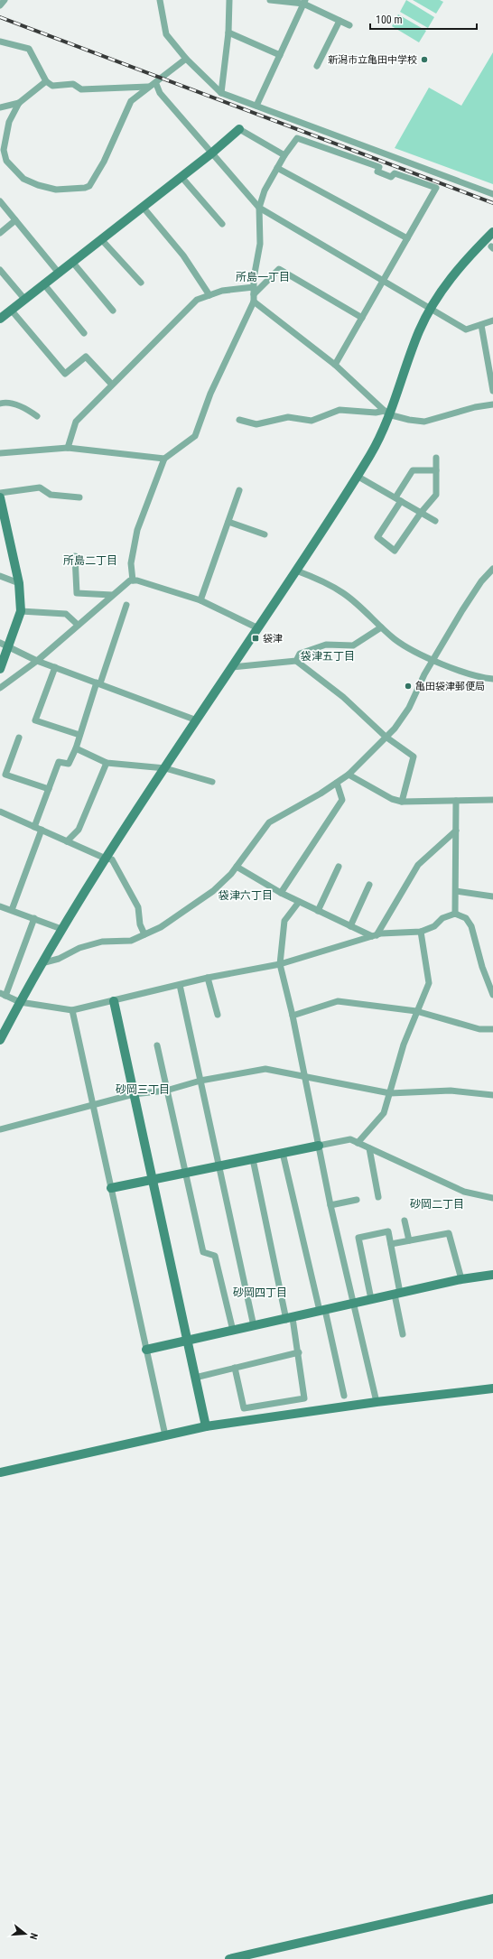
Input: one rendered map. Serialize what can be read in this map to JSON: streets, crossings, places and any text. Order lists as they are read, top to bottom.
{
  "districts": [
    "所島一丁目",
    "所島二丁目",
    "袋津五丁目",
    "袋津六丁目",
    "砂岡三丁目",
    "砂岡二丁目",
    "砂岡四丁目"
  ],
  "places": {
    "other": ["新潟市立亀田中学校", "亀田袋津郵便局"],
    "transit": ["袋津"]
  },
  "scale_bar": "100 m",
  "north": "right"
}
